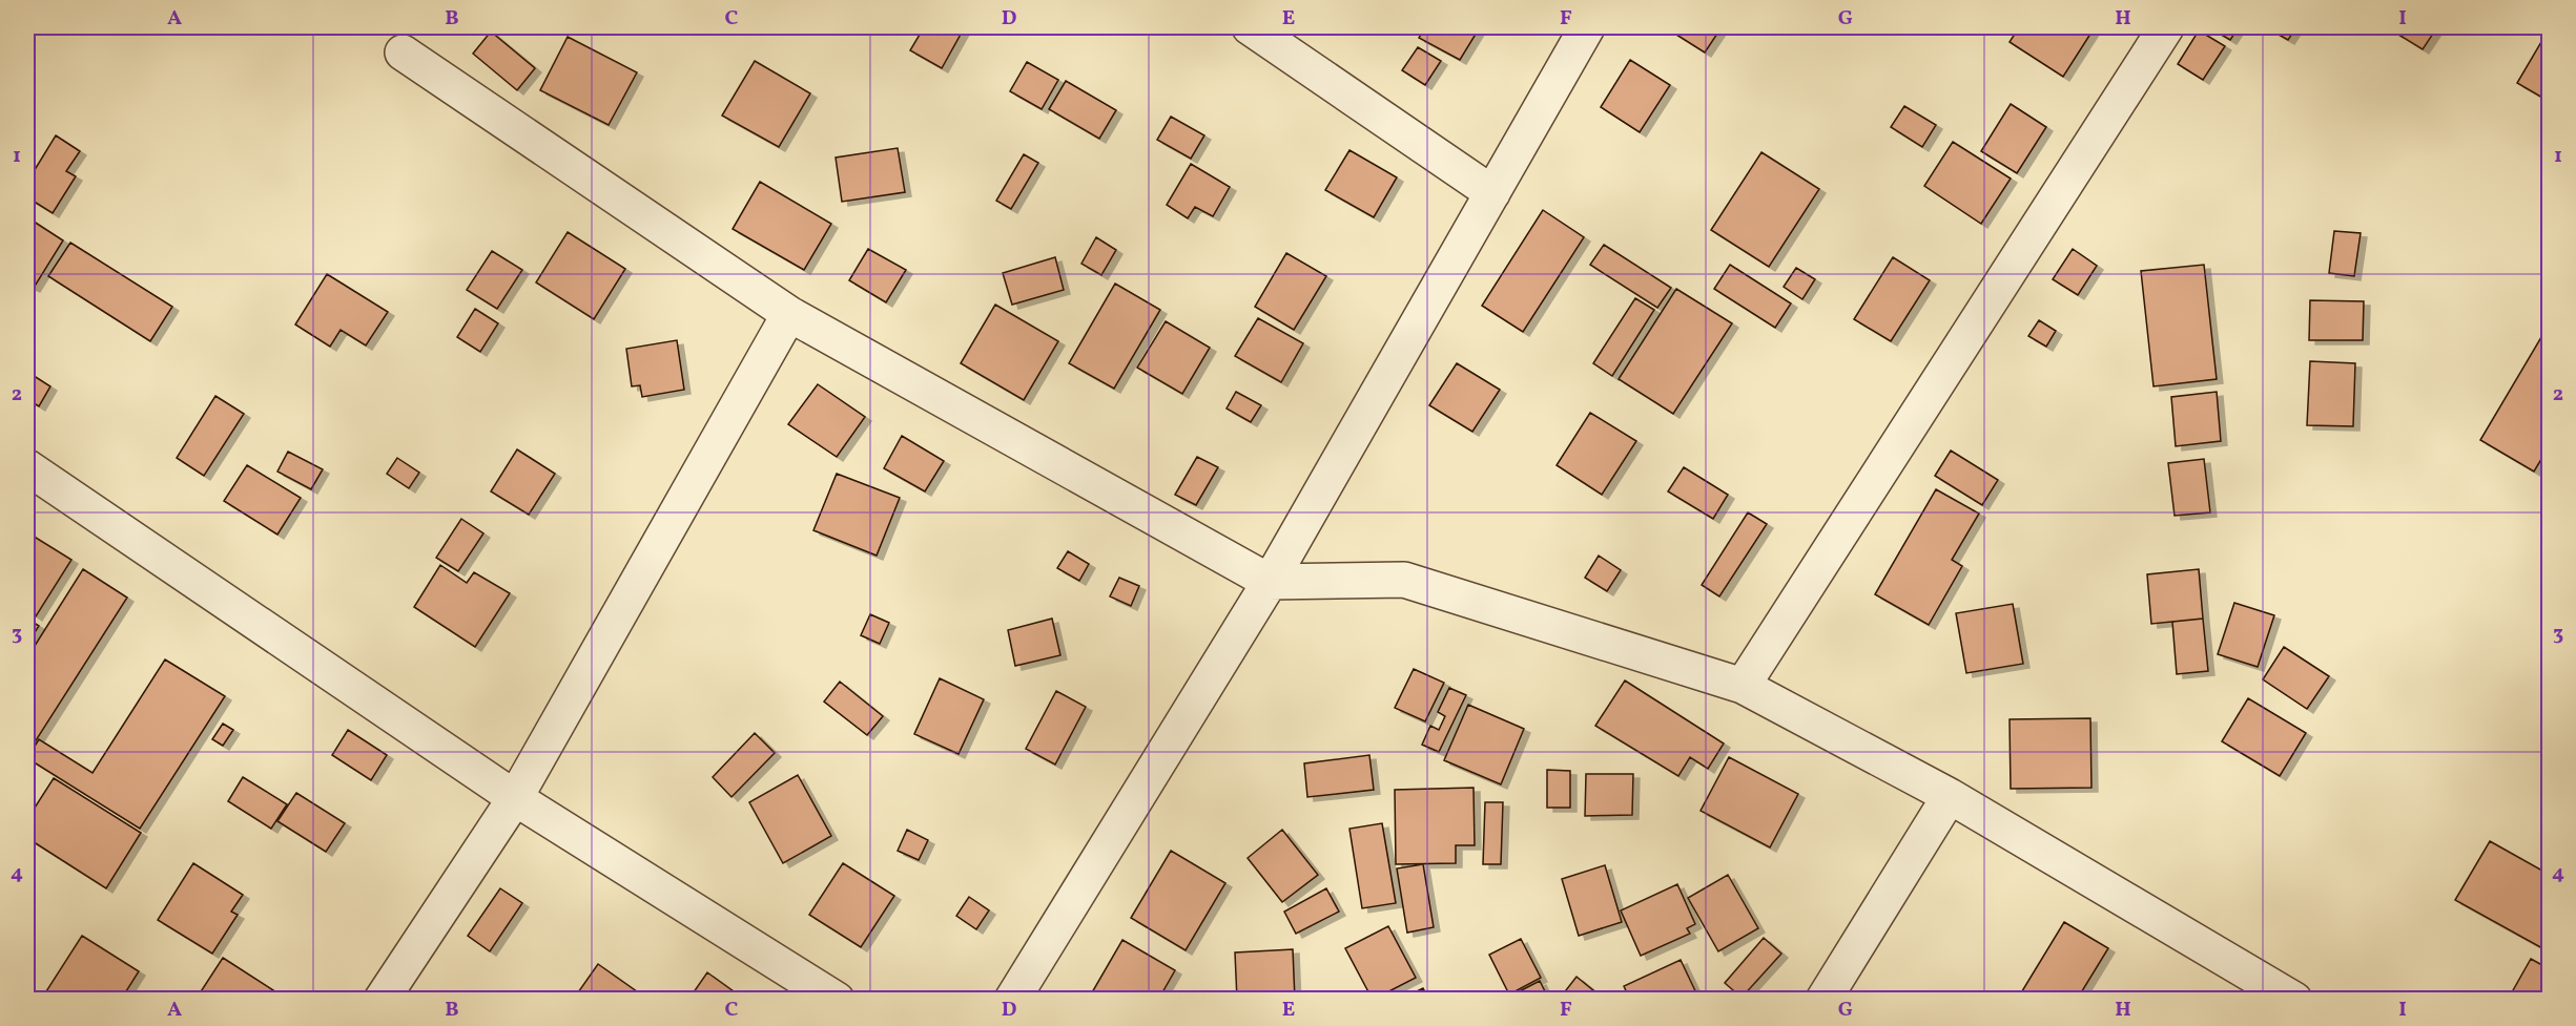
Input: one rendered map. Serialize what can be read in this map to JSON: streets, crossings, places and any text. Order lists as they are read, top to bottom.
{
  "grid": {
    "columns": [
      "A",
      "B",
      "C",
      "D",
      "E",
      "F",
      "G",
      "H",
      "I"
    ],
    "rows": [
      "1",
      "2",
      "3",
      "4"
    ]
  }
}
